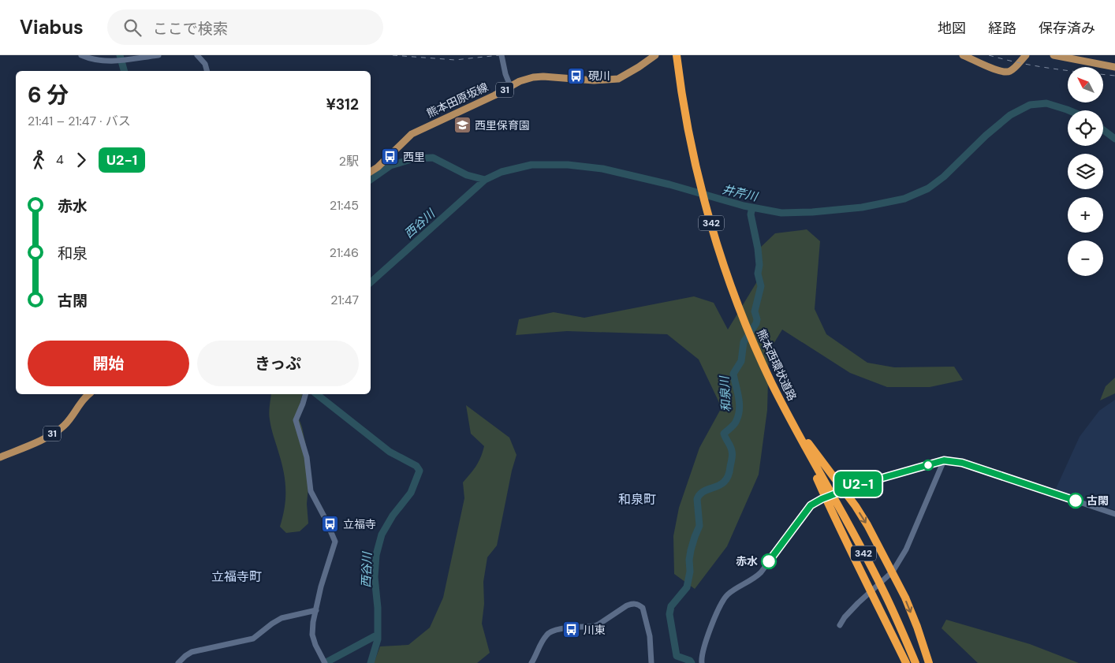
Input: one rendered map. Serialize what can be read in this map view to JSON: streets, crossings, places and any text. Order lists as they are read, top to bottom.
{
  "streets": {
    "highway": ["342", "熊本西環状道路"],
    "main road": ["31", "熊本田原坂線"]
  },
  "districts": ["和泉町", "立福寺町"],
  "water": ["井芹川", "西谷川", "和泉川"],
  "places": {
    "bus stop": [
      "硯川",
      "西里",
      "立福寺",
      "川東"
    ],
    "school or university": ["西里保育園"],
    "other": ["古閑", "赤水"]
  },
  "lines": ["bus line U2-1"],
  "north": "top left",
  "page": {
    "header": "Viabus",
    "search": "ここで検索",
    "nav": ["地図", "経路", "保存済み"],
    "on_map": "U2-1",
    "map_buttons": ["+", "−"],
    "heading": ["6 分", "21:41 – 21:47 · バス", "¥312"],
    "legs": ["4", "U2-1", "2駅"],
    "list": [
      {
        "name": "赤水",
        "value": "21:45"
      },
      {
        "name": "和泉",
        "value": "21:46"
      },
      {
        "name": "古閑",
        "value": "21:47"
      }
    ],
    "buttons": ["開始", "きっぷ"]
  }
}
